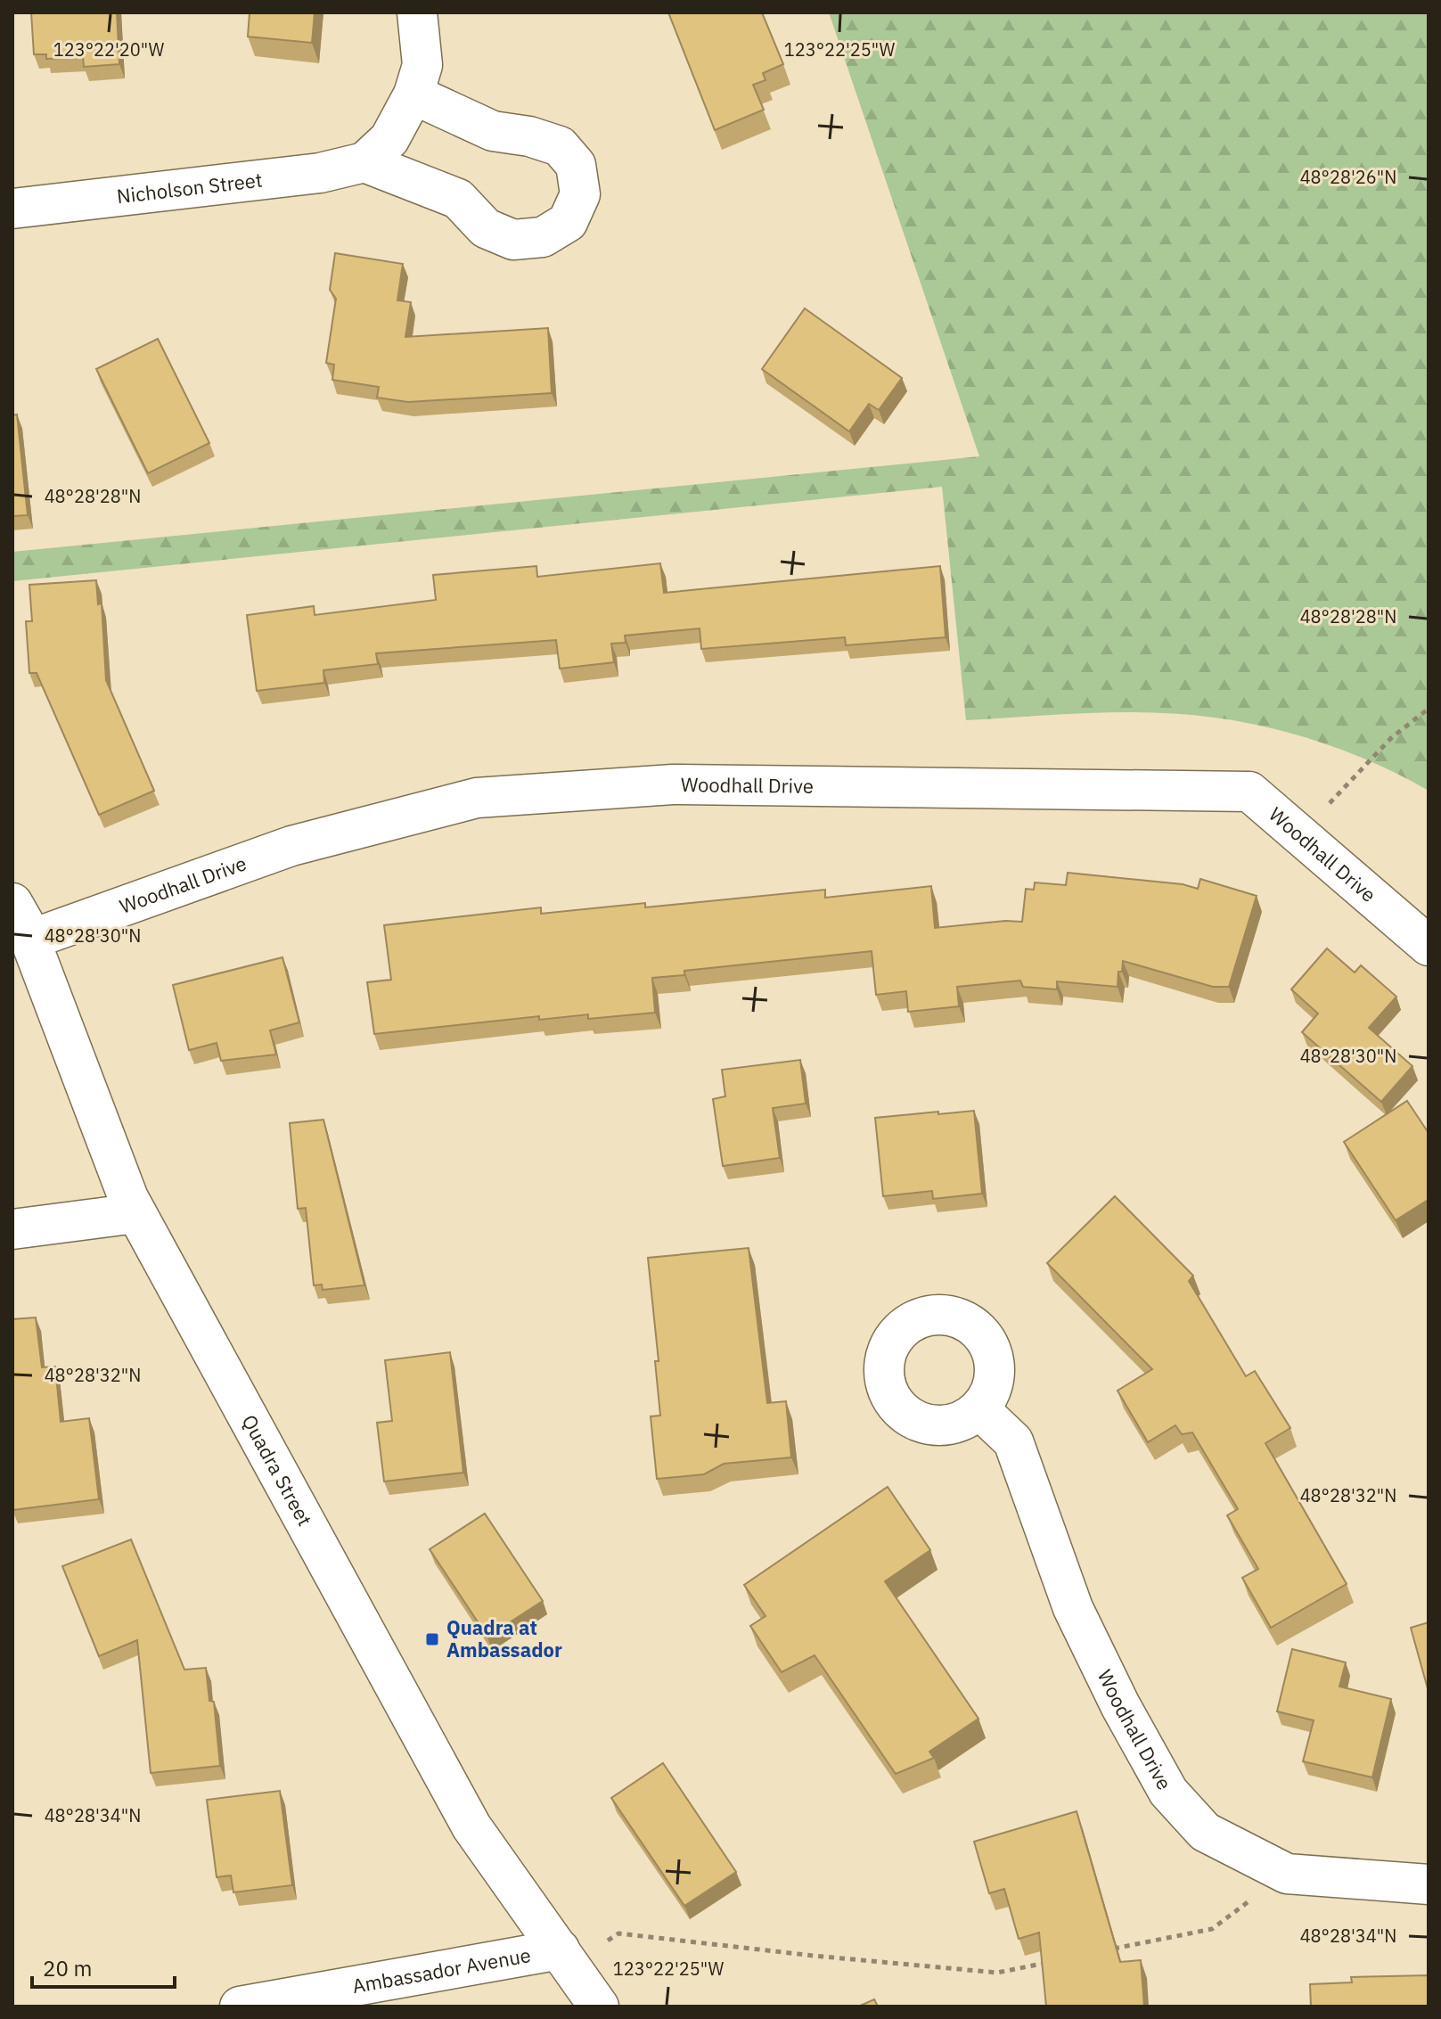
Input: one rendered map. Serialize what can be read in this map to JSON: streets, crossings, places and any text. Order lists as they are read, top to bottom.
{
  "streets": {
    "street": [
      "Nicholson Street",
      "Woodhall Drive",
      "Quadra Street",
      "Ambassador Avenue"
    ]
  },
  "crossings": [
    ["Woodhall Drive", "Quadra Street"],
    ["Quadra Street", "Ambassador Avenue"]
  ],
  "places": {
    "transit": ["Quadra at Ambassador"]
  },
  "scale_bar": "20 m",
  "coordinates": [
    "123°22'20\"W",
    "123°22'25\"W",
    "48°28'26\"N",
    "48°28'28\"N",
    "48°28'30\"N",
    "48°28'32\"N",
    "48°28'34\"N"
  ]
}
